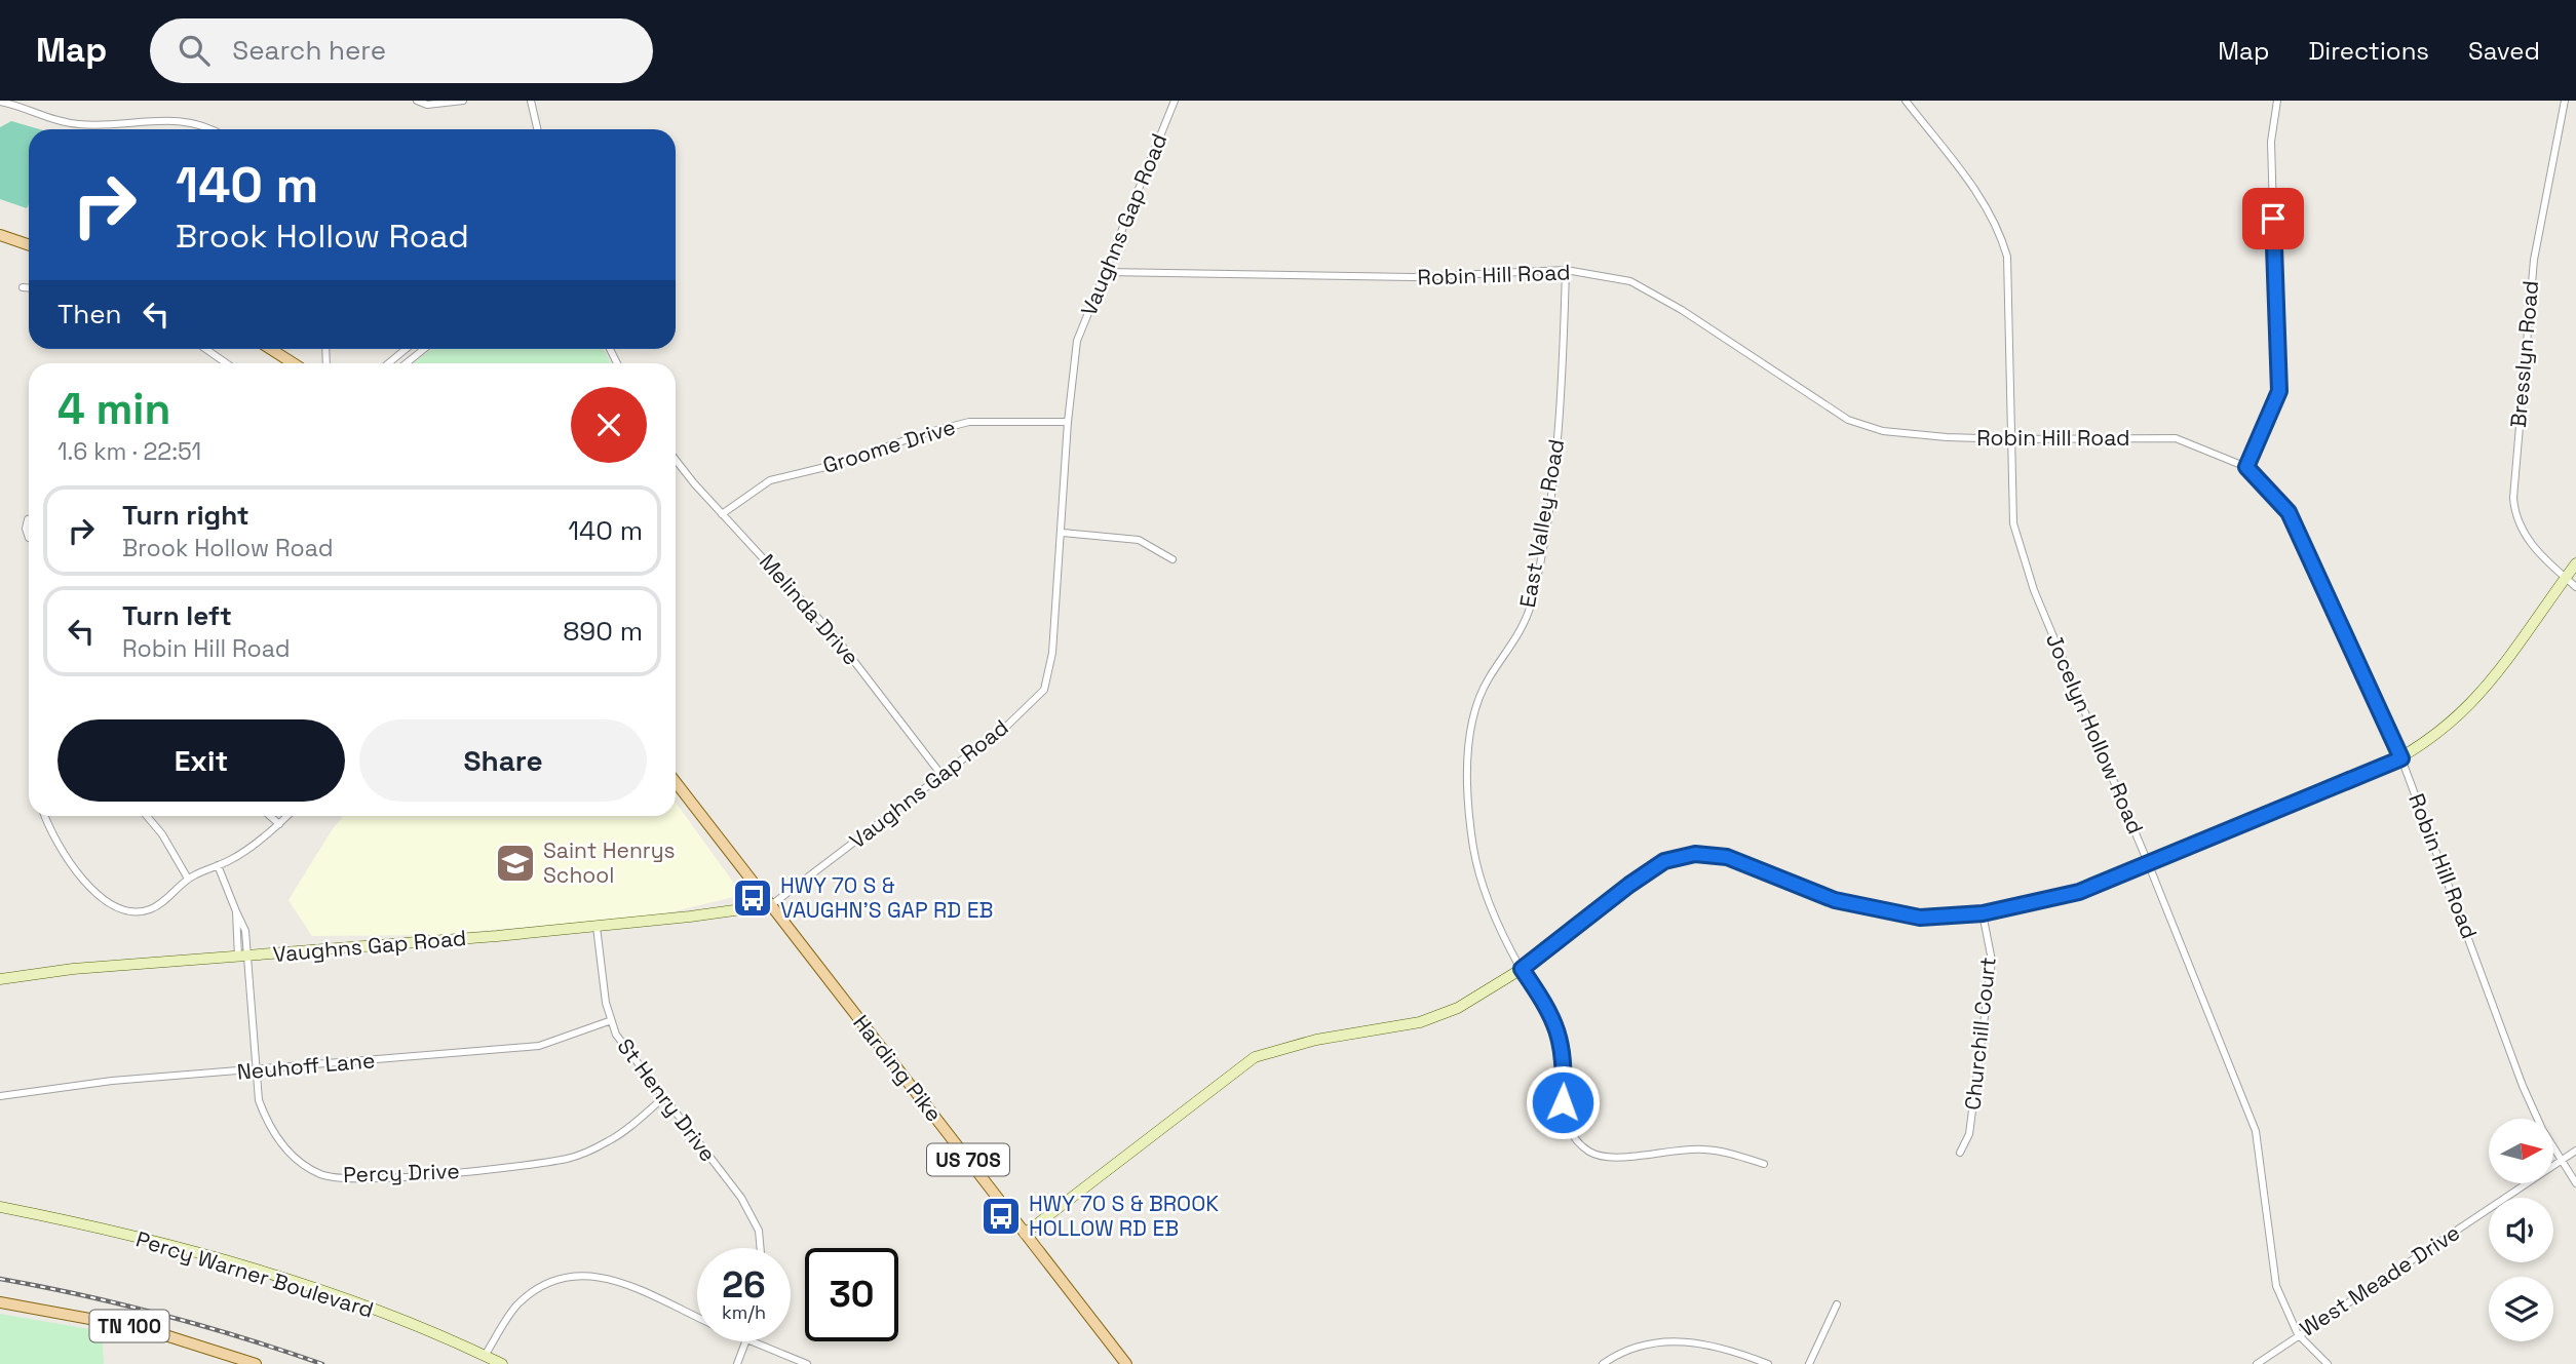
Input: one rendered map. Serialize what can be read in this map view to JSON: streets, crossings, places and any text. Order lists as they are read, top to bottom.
{
  "streets": {
    "main road": ["Harding Pike", "US 70S", "TN 100"],
    "street": [
      "Vaughns Gap Road",
      "Robin Hill Road",
      "Bresslyn Road",
      "Groome Drive",
      "East Valley Road",
      "Melinda Drive",
      "Jocelyn Hollow Road",
      "Churchill Court",
      "Neuhoff Lane",
      "St Henry Drive",
      "Percy Drive",
      "Percy Warner Boulevard",
      "West Meade Drive"
    ]
  },
  "crossings": [
    ["Vaughns Gap Road", "Robin Hill Road"],
    ["Vaughns Gap Road", "Groome Drive"],
    ["Vaughns Gap Road", "Melinda Drive"],
    ["Vaughns Gap Road", "Harding Pike"],
    ["Vaughns Gap Road", "St Henry Drive"],
    ["Vaughns Gap Road", "Percy Drive"],
    ["Robin Hill Road", "East Valley Road"],
    ["Robin Hill Road", "Jocelyn Hollow Road"],
    ["Robin Hill Road", "West Meade Drive"],
    ["Groome Drive", "Melinda Drive"],
    ["Jocelyn Hollow Road", "West Meade Drive"],
    ["Neuhoff Lane", "St Henry Drive"],
    ["Neuhoff Lane", "Percy Drive"],
    ["St Henry Drive", "Percy Drive"]
  ],
  "places": {
    "school or university": ["Saint Henrys School"],
    "bus stop": ["HWY 70 S & VAUGHN'S GAP RD EB", "HWY 70 S & BROOK HOLLOW RD EB"]
  },
  "north": "right",
  "page": {
    "header": "Map",
    "search": "Search here",
    "nav": ["Map", "Directions", "Saved"],
    "turn": ["140 m", "Brook Hollow Road"],
    "then": "Then",
    "heading": ["4 min", "1.6 km · 22:51"],
    "list": [
      {
        "name": "Turn right",
        "note": "Brook Hollow Road",
        "value": "140 m"
      },
      {
        "name": "Turn left",
        "note": "Robin Hill Road",
        "value": "890 m"
      }
    ],
    "buttons": ["Exit", "Share"],
    "speed": "26 km/h",
    "limit": "30"
  }
}
